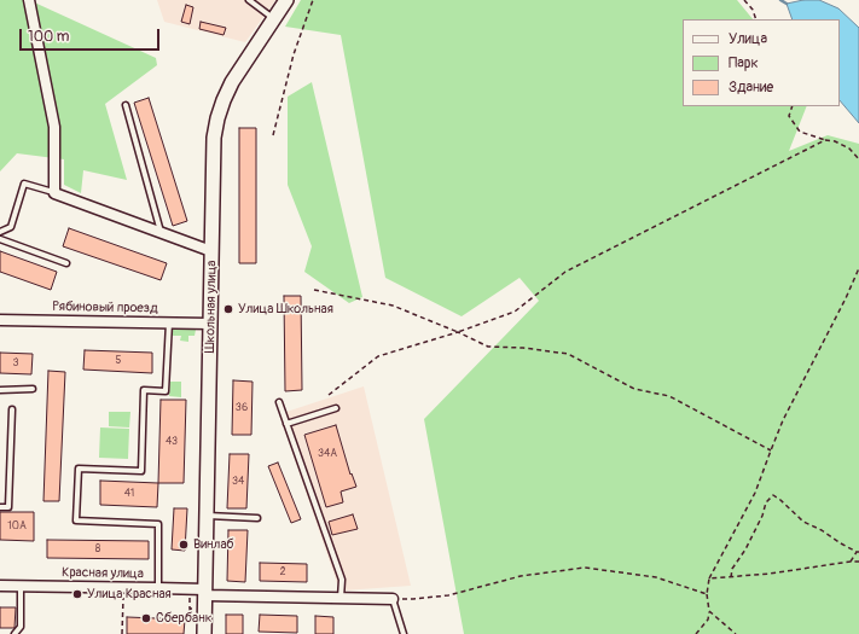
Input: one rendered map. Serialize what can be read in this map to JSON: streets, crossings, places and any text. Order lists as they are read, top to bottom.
{
  "streets": {
    "street": ["Школьная улица", "Рябиновый проезд", "Красная улица"]
  },
  "crossings": [
    ["Школьная улица", "Рябиновый проезд"],
    ["Школьная улица", "Красная улица"]
  ],
  "places": [
    "Улица Школьная",
    "Винлаб",
    "Улица Красная",
    "Сбербанк"
  ],
  "house_numbers": [
    "5",
    "3",
    "36",
    "43",
    "34А",
    "34",
    "41",
    "10А",
    "8",
    "2"
  ],
  "legend": ["Улица", "Парк", "Здание"],
  "scale_bar": "100 m"
}
